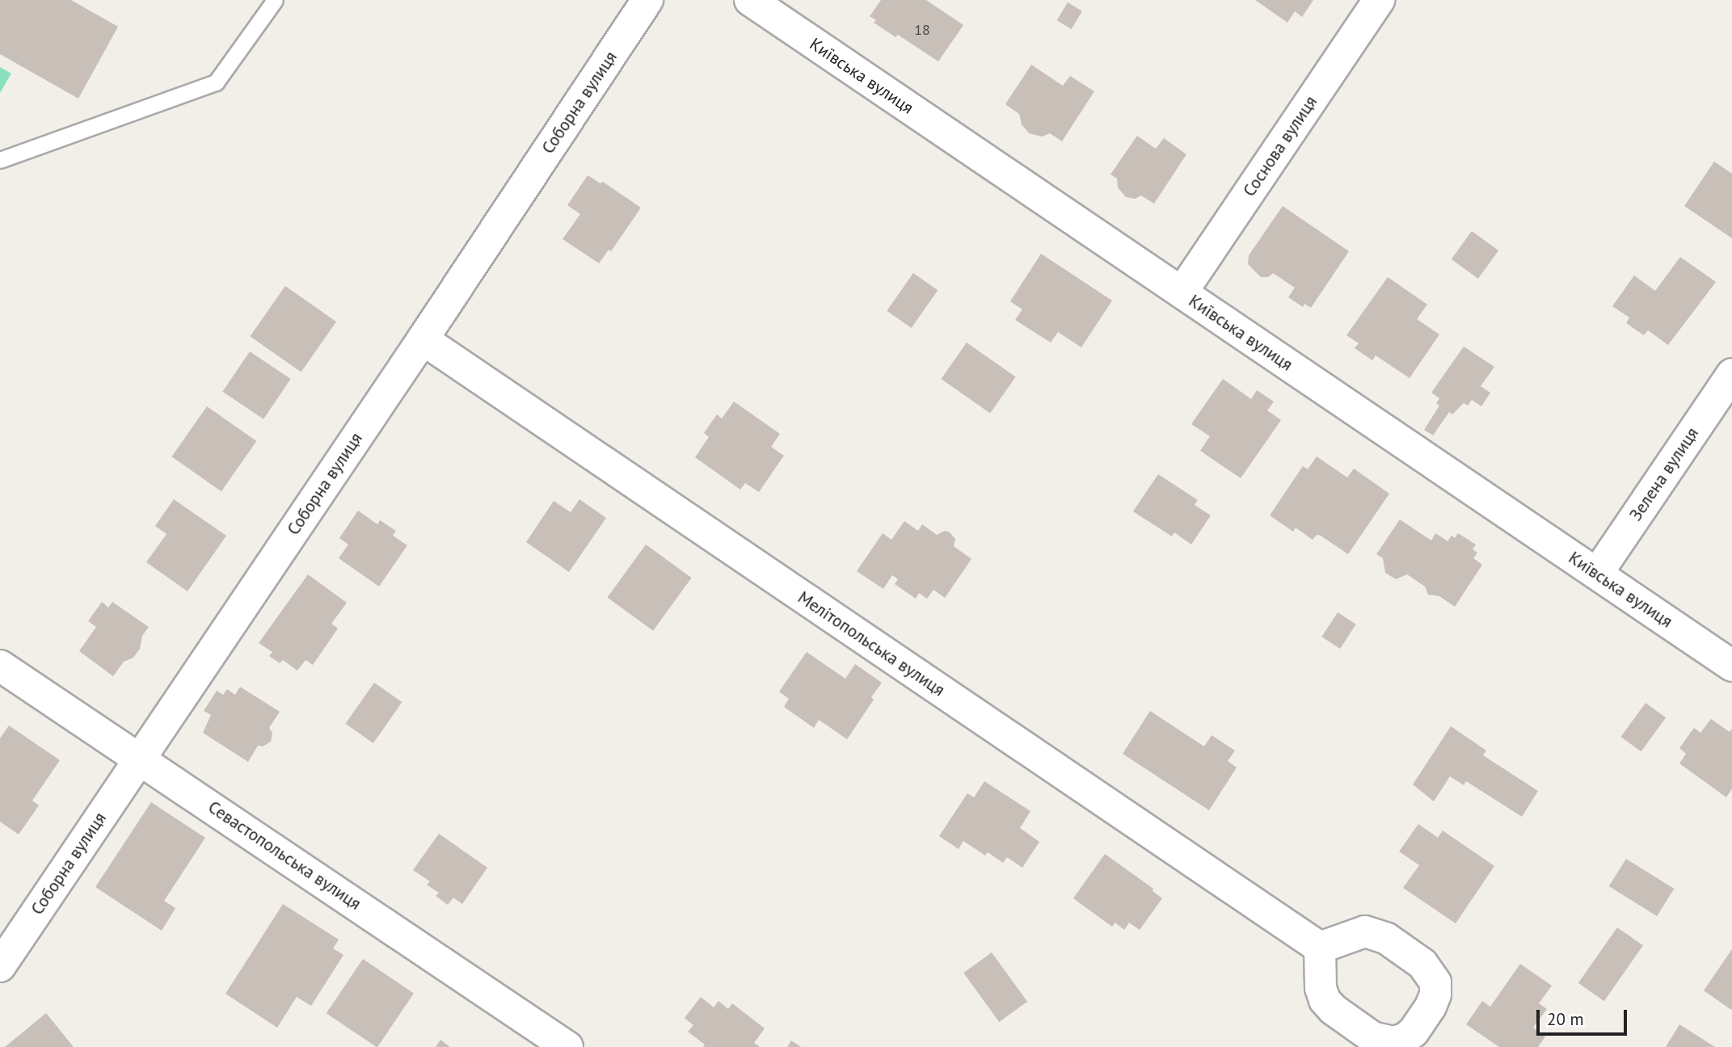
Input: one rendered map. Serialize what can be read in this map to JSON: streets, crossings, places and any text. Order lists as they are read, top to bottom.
{
  "streets": {
    "street": [
      "Київська вулиця",
      "Соборна вулиця",
      "Соснова вулиця",
      "Зелена вулиця",
      "Мелітопольська вулиця",
      "Севастопольська вулиця"
    ]
  },
  "crossings": [
    ["Київська вулиця", "Соснова вулиця"],
    ["Київська вулиця", "Зелена вулиця"],
    ["Соборна вулиця", "Мелітопольська вулиця"],
    ["Соборна вулиця", "Севастопольська вулиця"]
  ],
  "house_numbers": ["18"],
  "scale_bar": "20 m"
}
